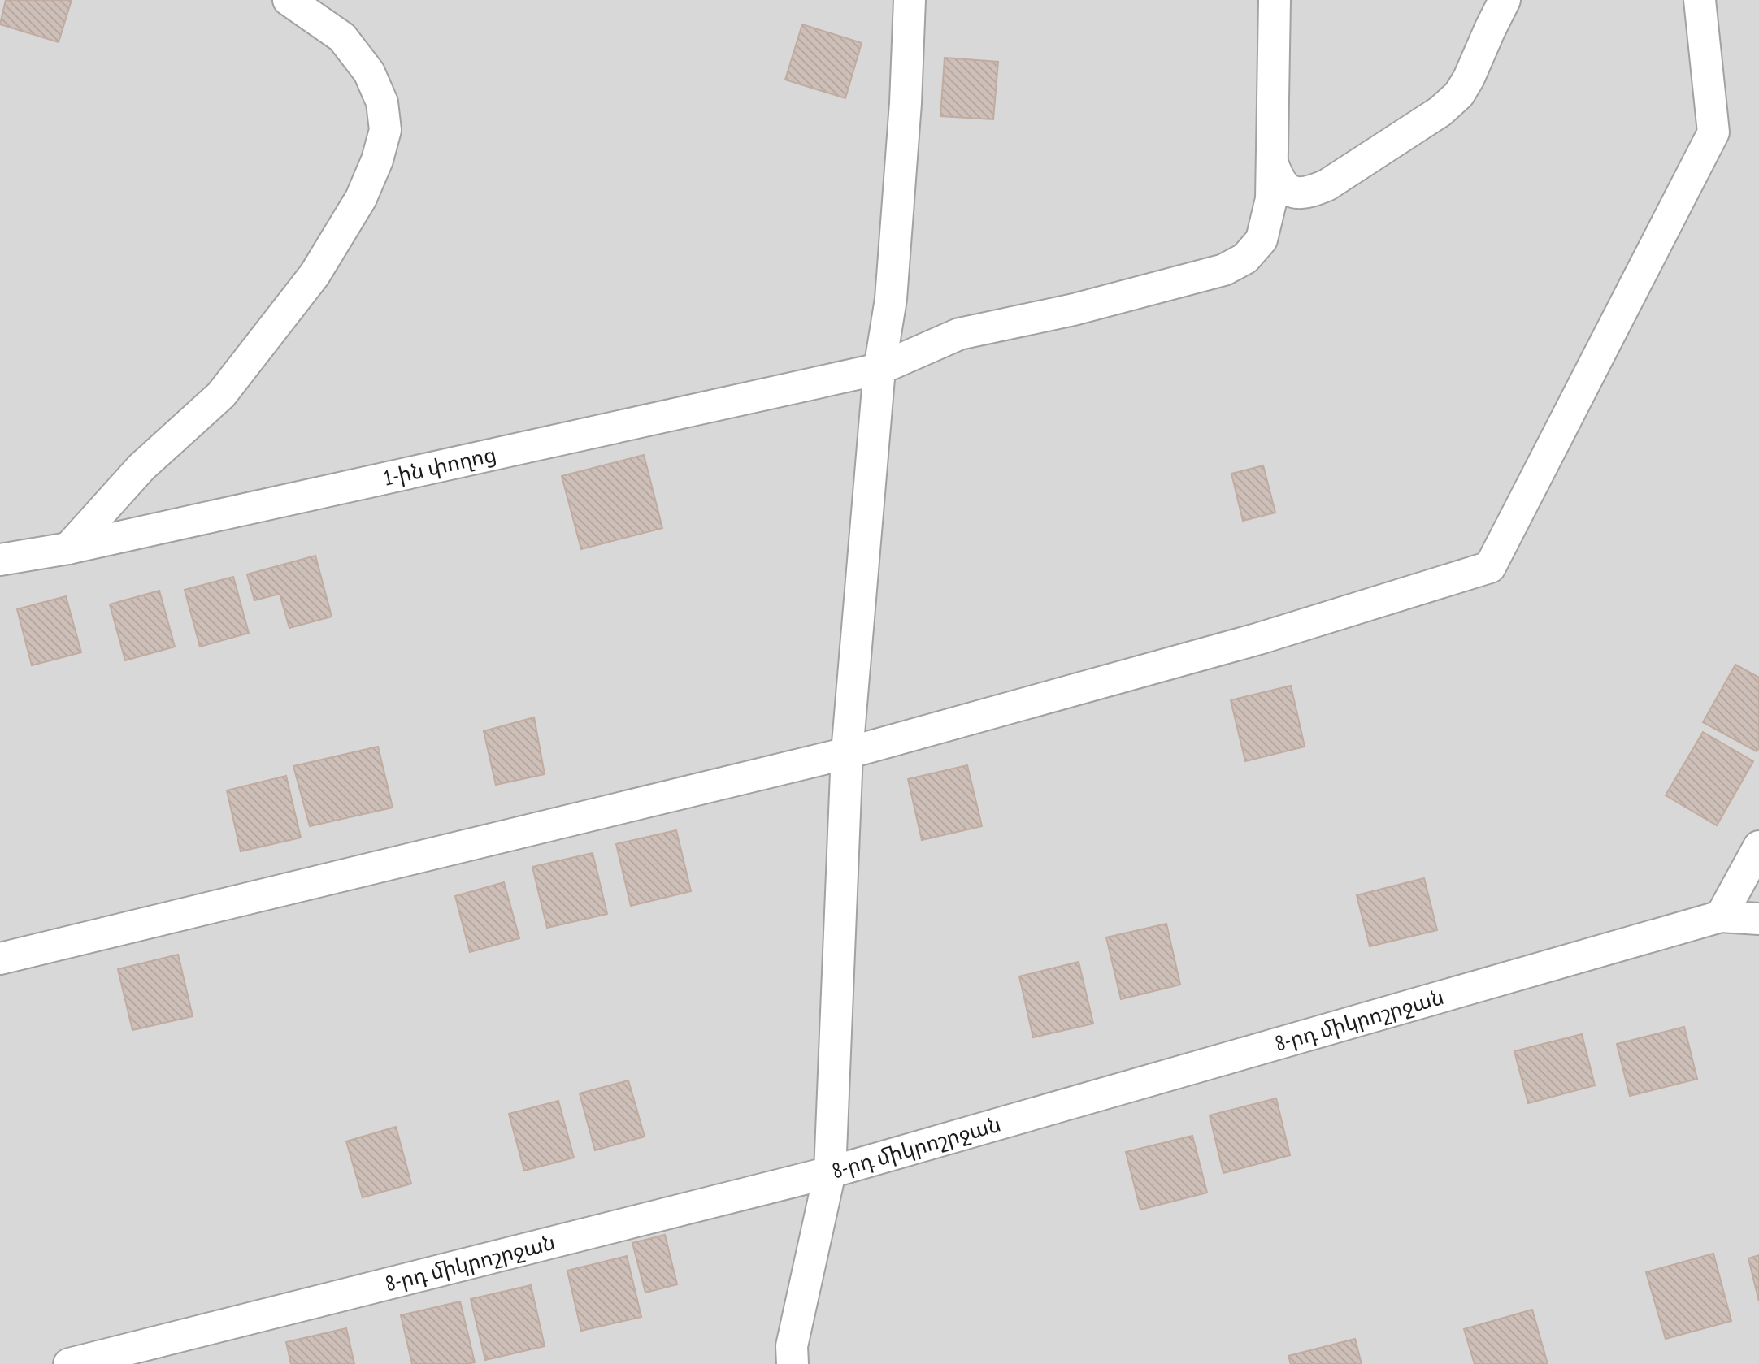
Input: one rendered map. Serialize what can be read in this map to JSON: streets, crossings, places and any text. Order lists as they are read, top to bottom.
{
  "streets": {
    "street": ["1-ին փողոց", "8-րդ միկրոշրջան"]
  }
}
